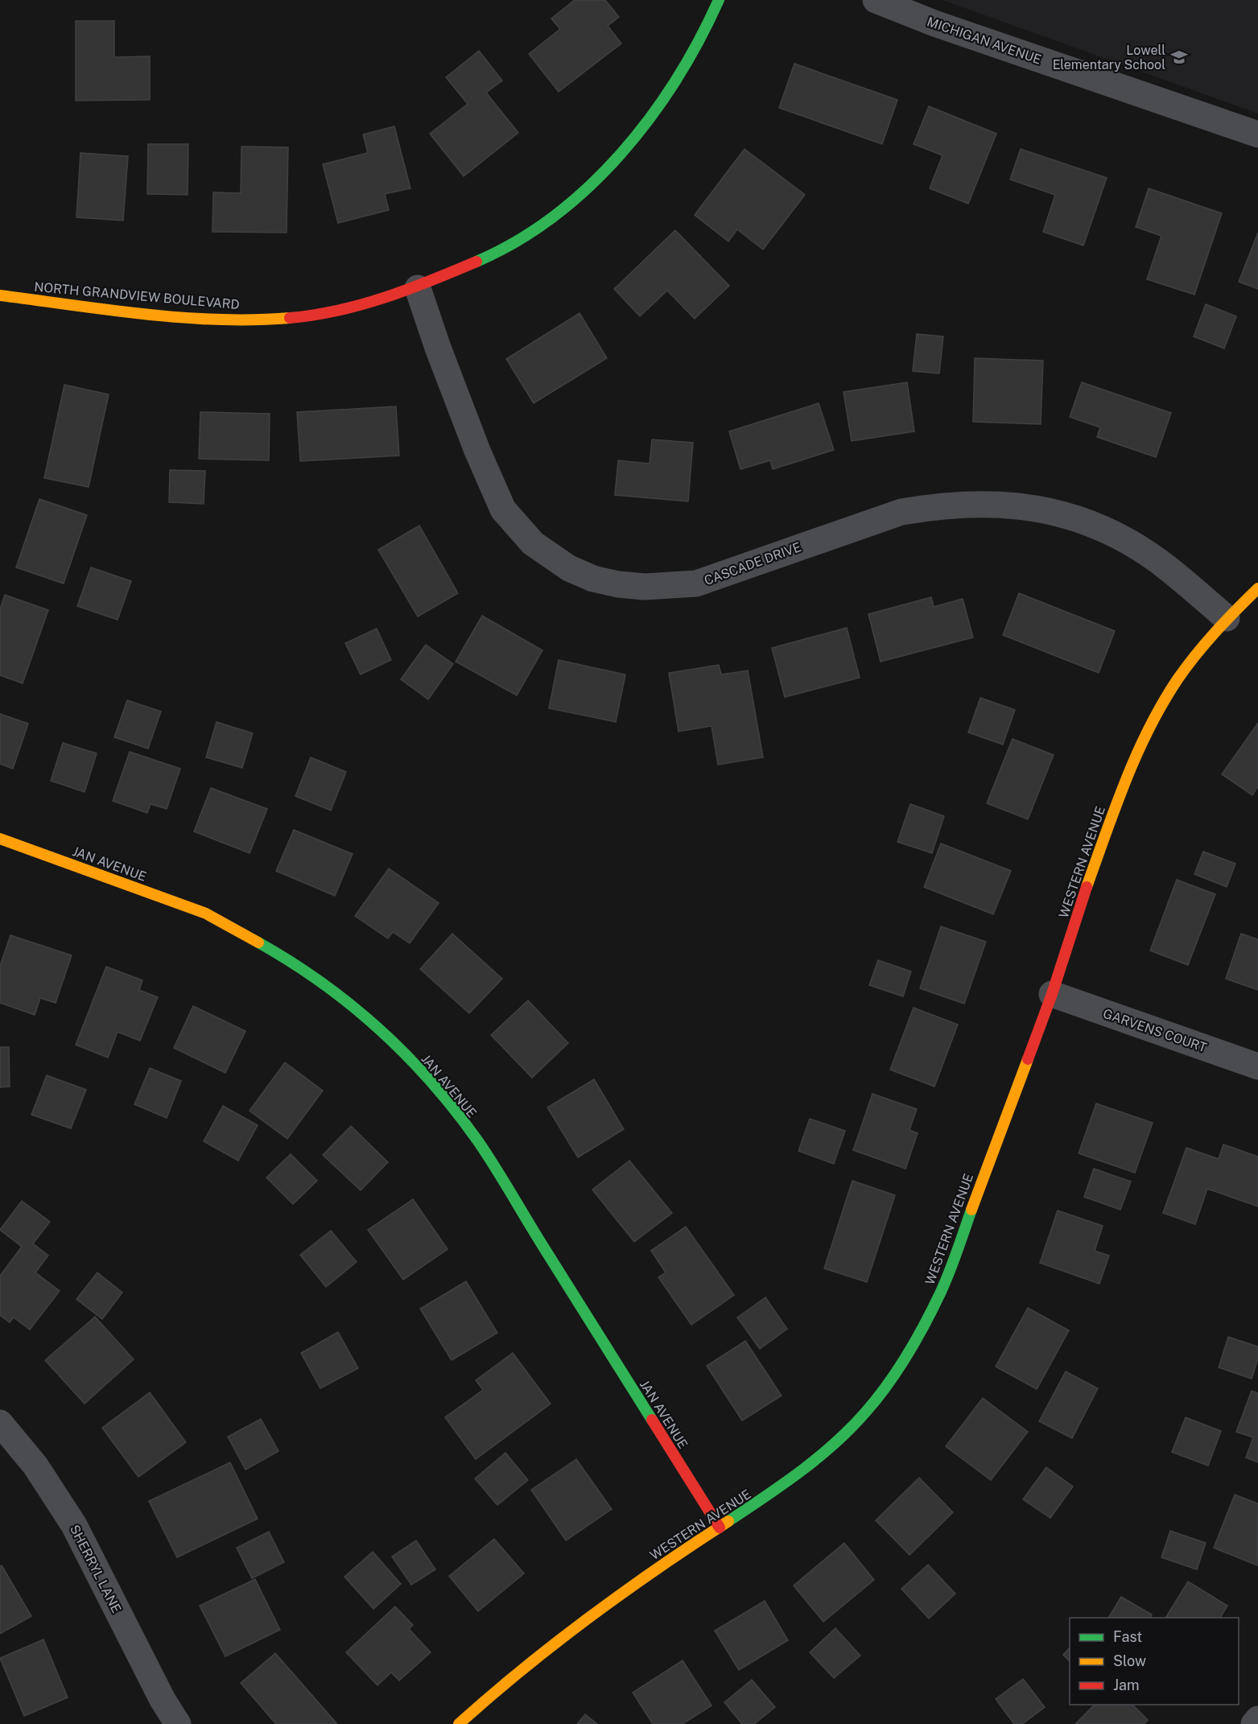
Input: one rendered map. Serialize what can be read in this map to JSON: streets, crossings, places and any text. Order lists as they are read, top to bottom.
{
  "streets": {
    "street": [
      "MICHIGAN AVENUE",
      "NORTH GRANDVIEW BOULEVARD",
      "CASCADE DRIVE",
      "WESTERN AVENUE",
      "JAN AVENUE",
      "GARVENS COURT",
      "SHERRYL LANE"
    ]
  },
  "crossings": [
    ["NORTH GRANDVIEW BOULEVARD", "CASCADE DRIVE"],
    ["CASCADE DRIVE", "WESTERN AVENUE"],
    ["WESTERN AVENUE", "JAN AVENUE"],
    ["WESTERN AVENUE", "GARVENS COURT"]
  ],
  "places": {
    "school or university": ["Lowell Elementary School"]
  },
  "legend": ["Fast", "Slow", "Jam"]
}
